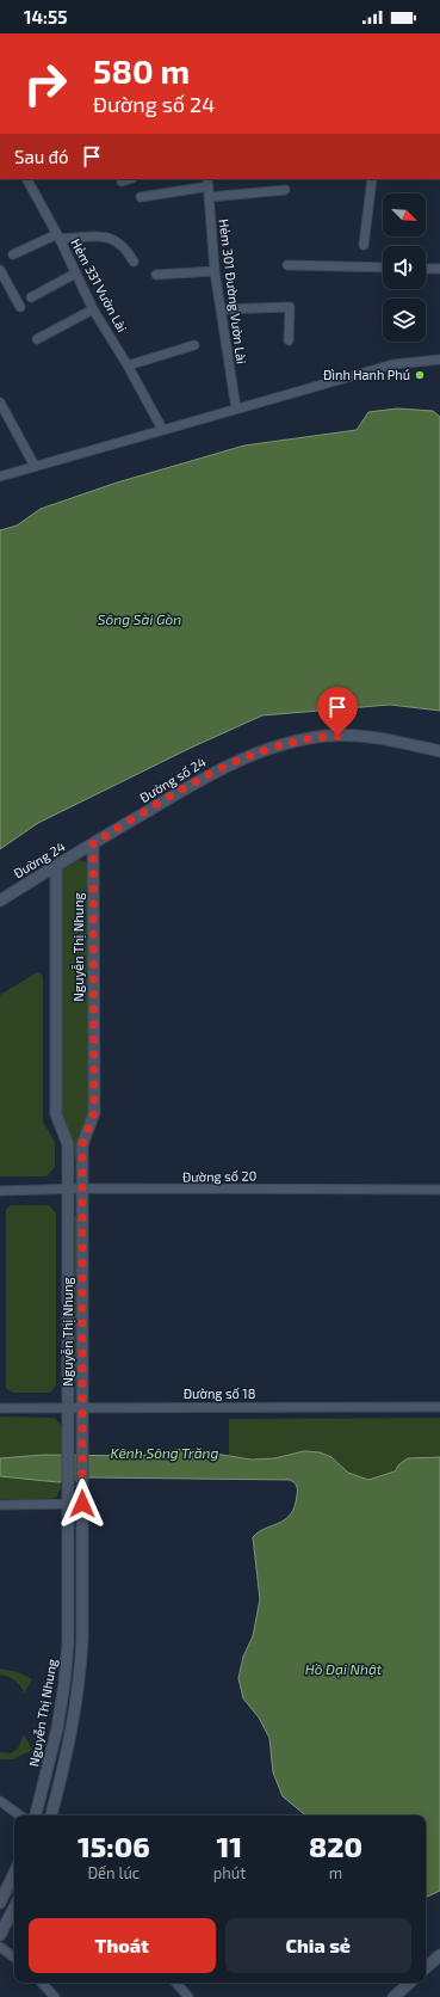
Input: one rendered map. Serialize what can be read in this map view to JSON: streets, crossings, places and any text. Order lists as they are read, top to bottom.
{
  "streets": {
    "street": [
      "Hẻm 331 Vườn Lài",
      "Hẻm 301 Đường Vườn Lài",
      "Đường số 24",
      "Đường 24",
      "Nguyễn Thị Nhung",
      "Đường số 20",
      "Đường số 18"
    ]
  },
  "crossings": [
    ["Đường số 24", "Đường 24"],
    ["Đường số 24", "Nguyễn Thị Nhung"],
    ["Đường 24", "Nguyễn Thị Nhung"],
    ["Nguyễn Thị Nhung", "Đường số 20"],
    ["Nguyễn Thị Nhung", "Đường số 18"]
  ],
  "water": ["Sông Sài Gòn", "Kênh Sông Trăng", "Hồ Đại Nhật"],
  "places": ["Đình Hanh Phú"],
  "north": "bottom right",
  "page": {
    "status": "14:55",
    "turn": ["580 m", "Đường số 24"],
    "then": "Sau đó",
    "eta": [
      "15:06",
      "Đến lúc",
      "11",
      "phút",
      "820",
      "m"
    ],
    "buttons": ["Thoát", "Chia sẻ"]
  }
}
